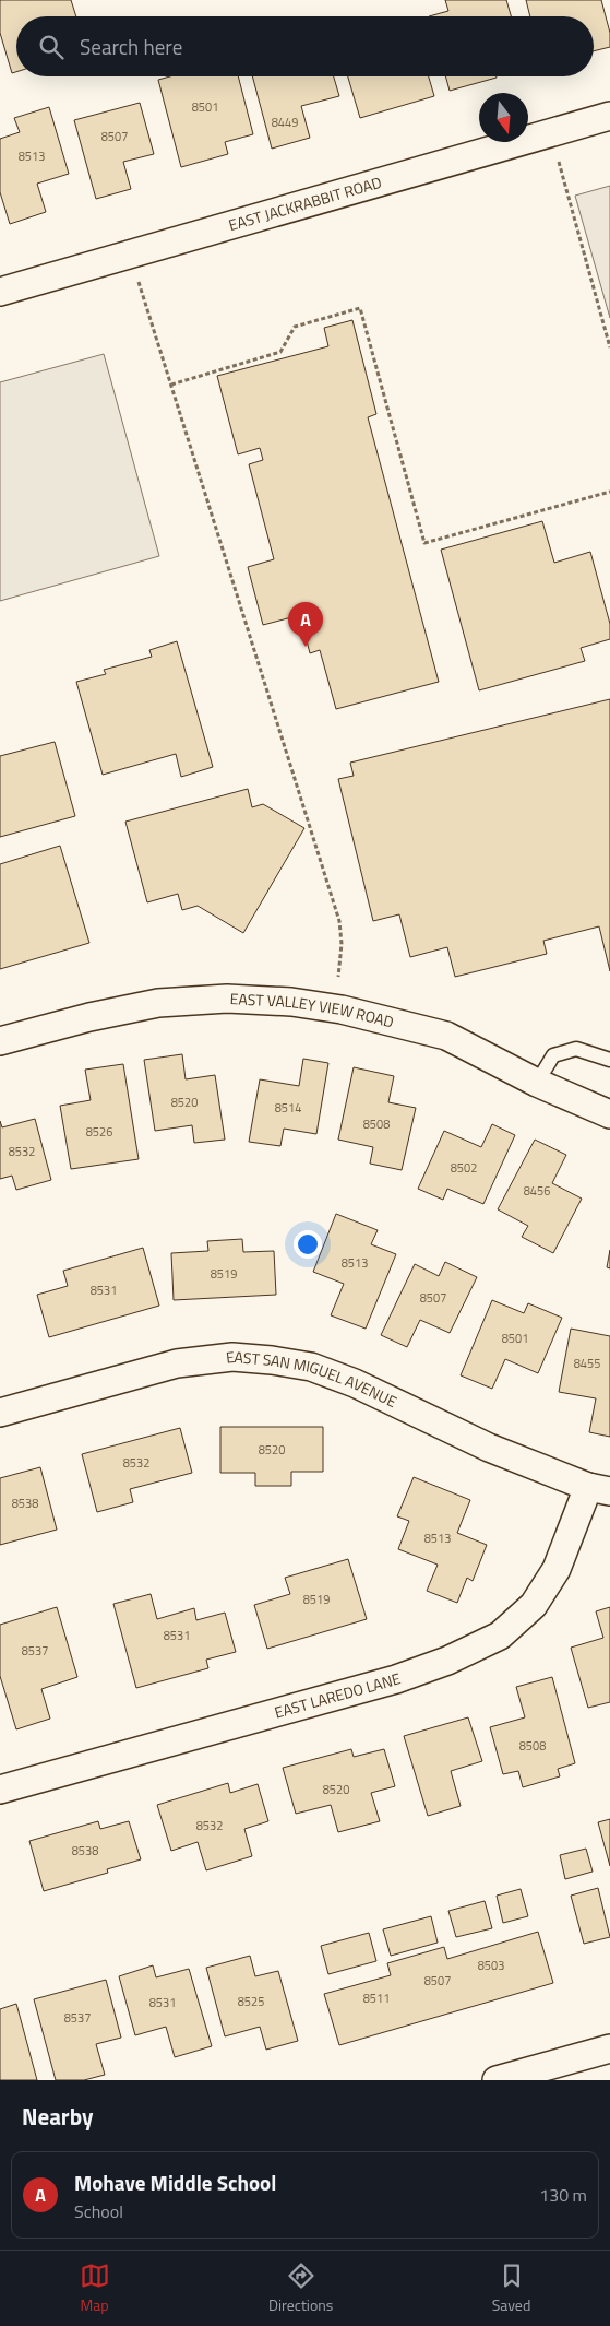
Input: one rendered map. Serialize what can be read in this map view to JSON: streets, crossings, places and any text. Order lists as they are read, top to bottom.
{
  "streets": {
    "street": [
      "EAST JACKRABBIT ROAD",
      "EAST VALLEY VIEW ROAD",
      "EAST SAN MIGUEL AVENUE",
      "EAST LAREDO LANE"
    ]
  },
  "crossings": [
    ["EAST SAN MIGUEL AVENUE", "EAST LAREDO LANE"]
  ],
  "house_numbers": [
    "8501",
    "8449",
    "8507",
    "8513",
    "8520",
    "8514",
    "8508",
    "8526",
    "8532",
    "8502",
    "8456",
    "8513",
    "8519",
    "8531",
    "8507",
    "8501",
    "8455",
    "8520",
    "8532",
    "8538",
    "8513",
    "8519",
    "8531",
    "8537",
    "8508",
    "8520",
    "8532",
    "8538",
    "8503",
    "8507",
    "8511",
    "8525",
    "8531",
    "8537"
  ],
  "north": "bottom",
  "page": {
    "search": "Search here",
    "pins": "A",
    "heading": "Nearby",
    "list": [
      {
        "mark": "A",
        "name": "Mohave Middle School",
        "note": "School",
        "value": "130 m"
      }
    ],
    "nav": ["Map", "Directions", "Saved"]
  }
}
